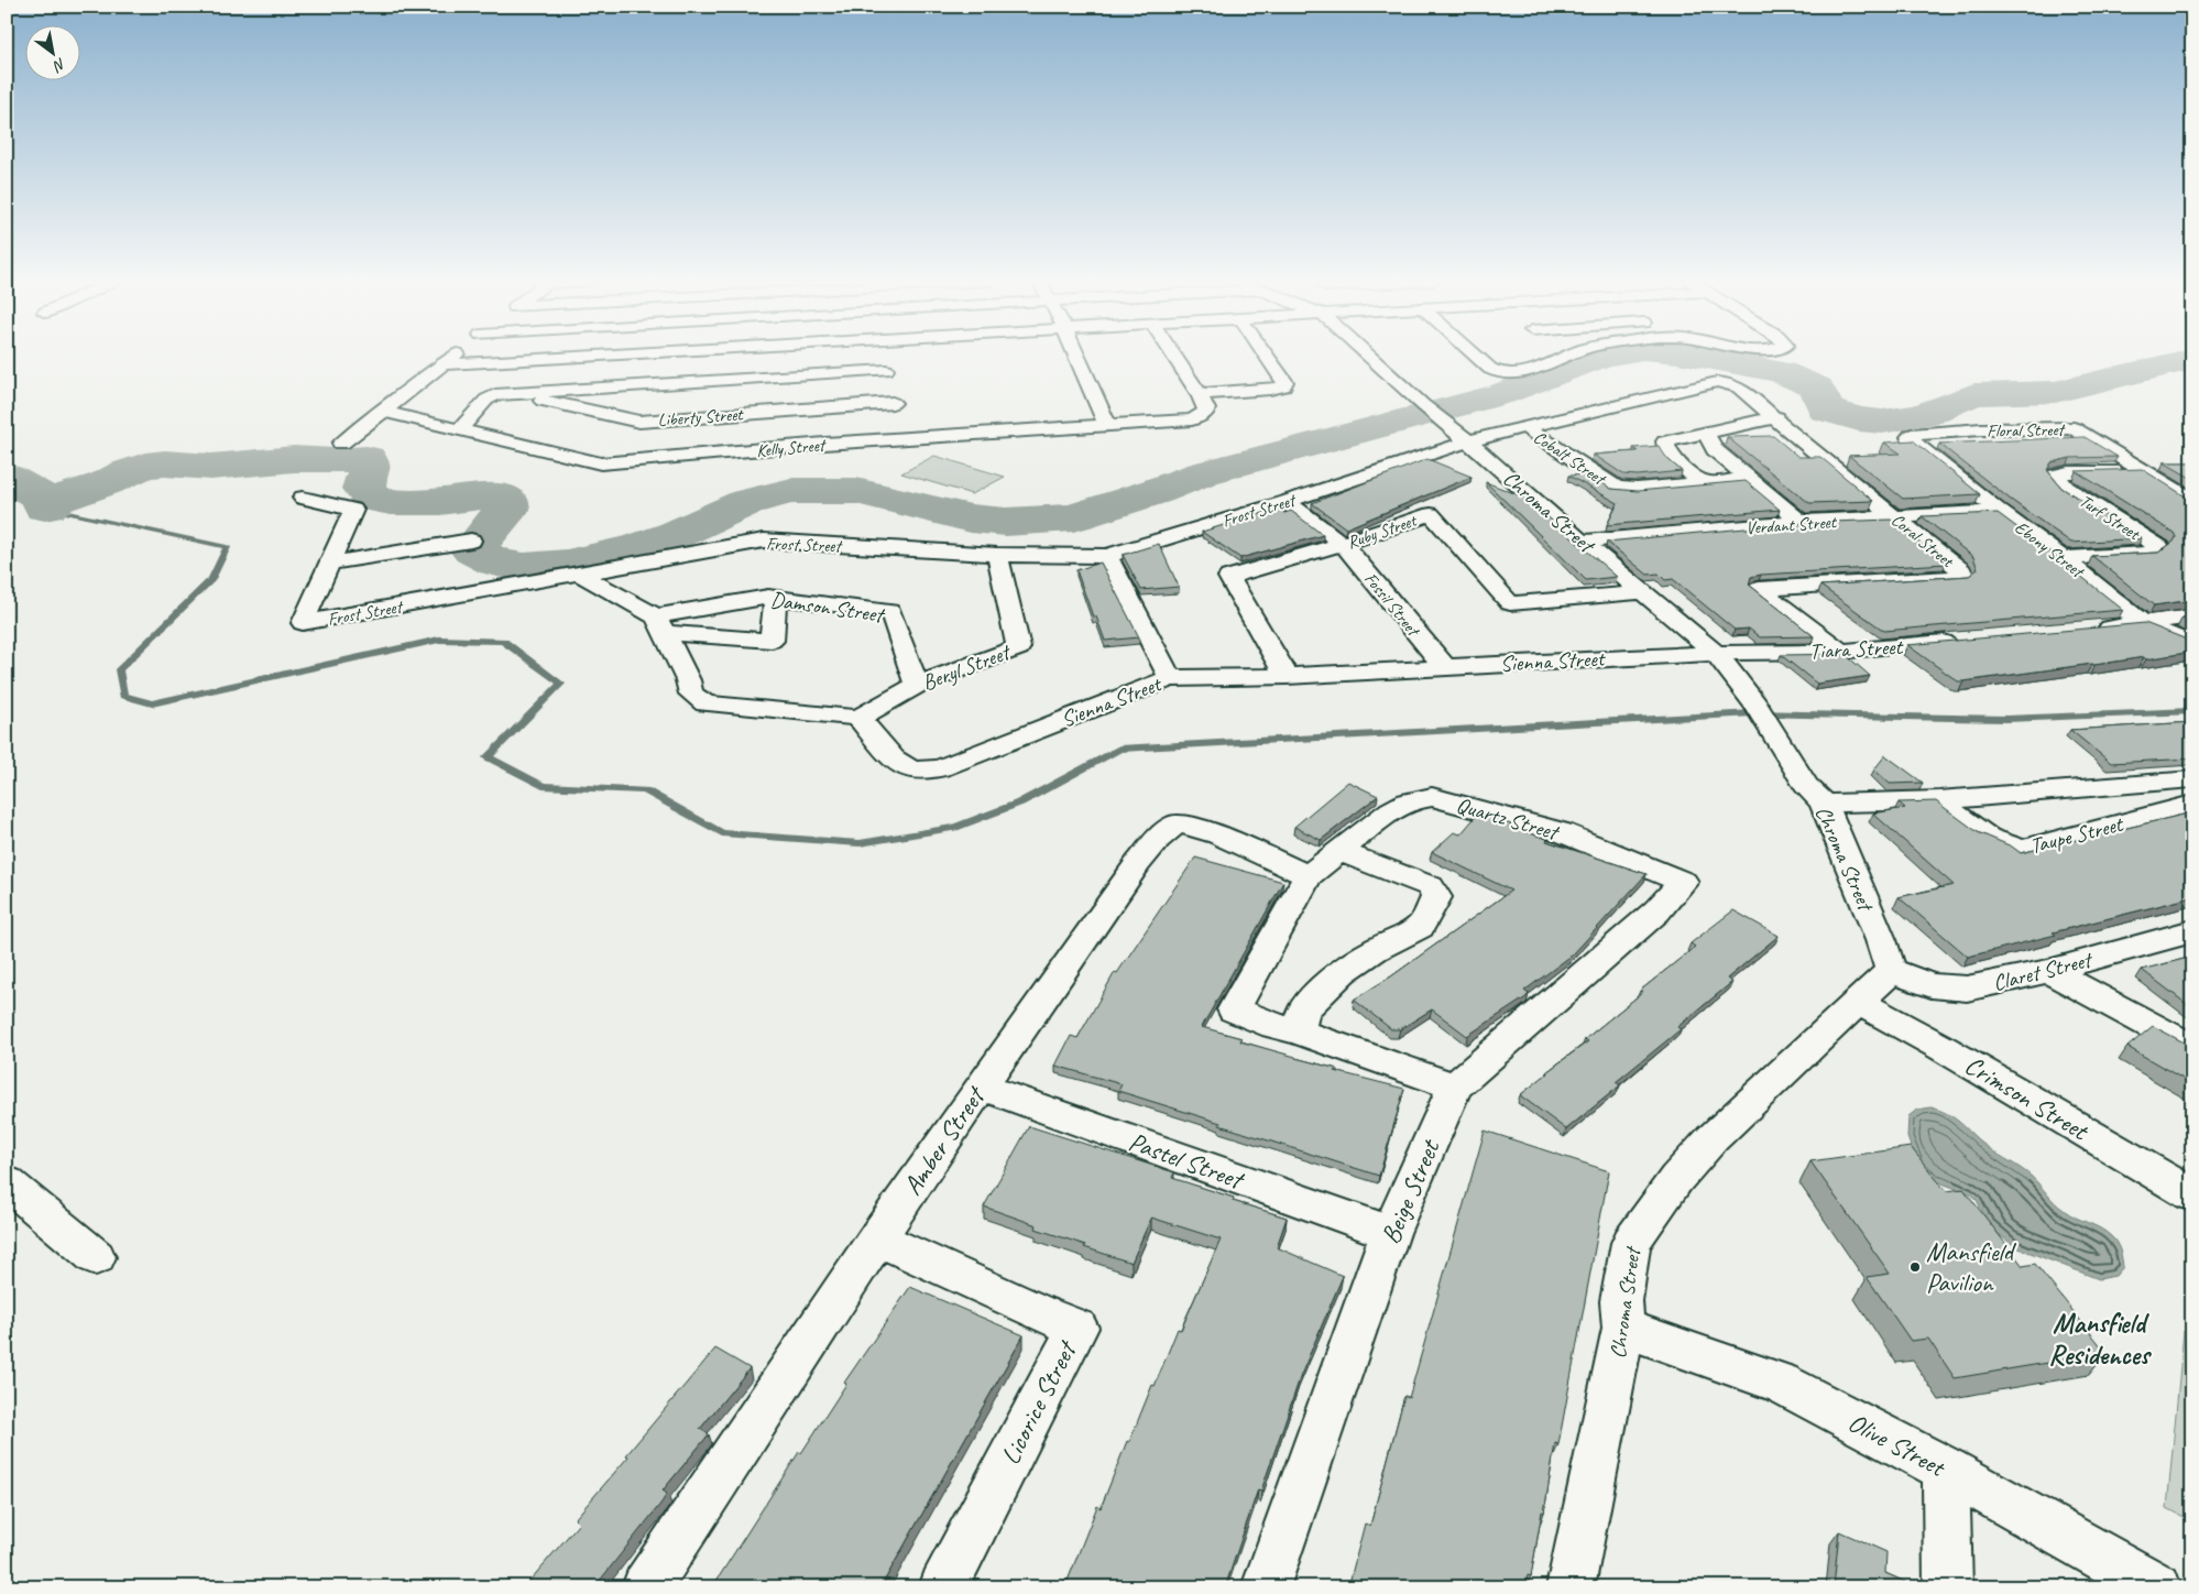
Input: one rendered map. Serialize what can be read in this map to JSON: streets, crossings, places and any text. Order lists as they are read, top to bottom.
{
  "streets": {
    "street": [
      "Liberty Street",
      "Floral Street",
      "Kelly Street",
      "Cobalt Street",
      "Frost Street",
      "Chroma Street",
      "Turf Street",
      "Verdant Street",
      "Ruby Street",
      "Coral Street",
      "Ebony Street",
      "Fossil Street",
      "Damson Street",
      "Tiara Street",
      "Sienna Street",
      "Beryl Street",
      "Quartz Street",
      "Taupe Street",
      "Claret Street",
      "Crimson Street",
      "Amber Street",
      "Pastel Street",
      "Beige Street",
      "Licorice Street",
      "Olive Street"
    ]
  },
  "crossings": [
    ["Floral Street", "Turf Street"],
    ["Floral Street", "Ebony Street"],
    ["Cobalt Street", "Frost Street"],
    ["Cobalt Street", "Chroma Street"],
    ["Cobalt Street", "Coral Street"],
    ["Frost Street", "Chroma Street"],
    ["Frost Street", "Fossil Street"],
    ["Frost Street", "Beryl Street"],
    ["Chroma Street", "Verdant Street"],
    ["Chroma Street", "Ruby Street"],
    ["Chroma Street", "Tiara Street"],
    ["Chroma Street", "Sienna Street"],
    ["Chroma Street", "Taupe Street"],
    ["Chroma Street", "Claret Street"],
    ["Chroma Street", "Crimson Street"],
    ["Chroma Street", "Olive Street"],
    ["Turf Street", "Ebony Street"],
    ["Verdant Street", "Coral Street"],
    ["Verdant Street", "Ebony Street"],
    ["Ruby Street", "Fossil Street"],
    ["Ruby Street", "Sienna Street"],
    ["Coral Street", "Tiara Street"],
    ["Fossil Street", "Sienna Street"],
    ["Damson Street", "Beryl Street"],
    ["Tiara Street", "Sienna Street"],
    ["Sienna Street", "Beryl Street"],
    ["Quartz Street", "Amber Street"],
    ["Quartz Street", "Beige Street"],
    ["Amber Street", "Pastel Street"],
    ["Amber Street", "Licorice Street"],
    ["Pastel Street", "Beige Street"]
  ],
  "districts": ["Mansfield Residences"],
  "places": ["Mansfield Pavilion"],
  "north": "bottom right"
}
